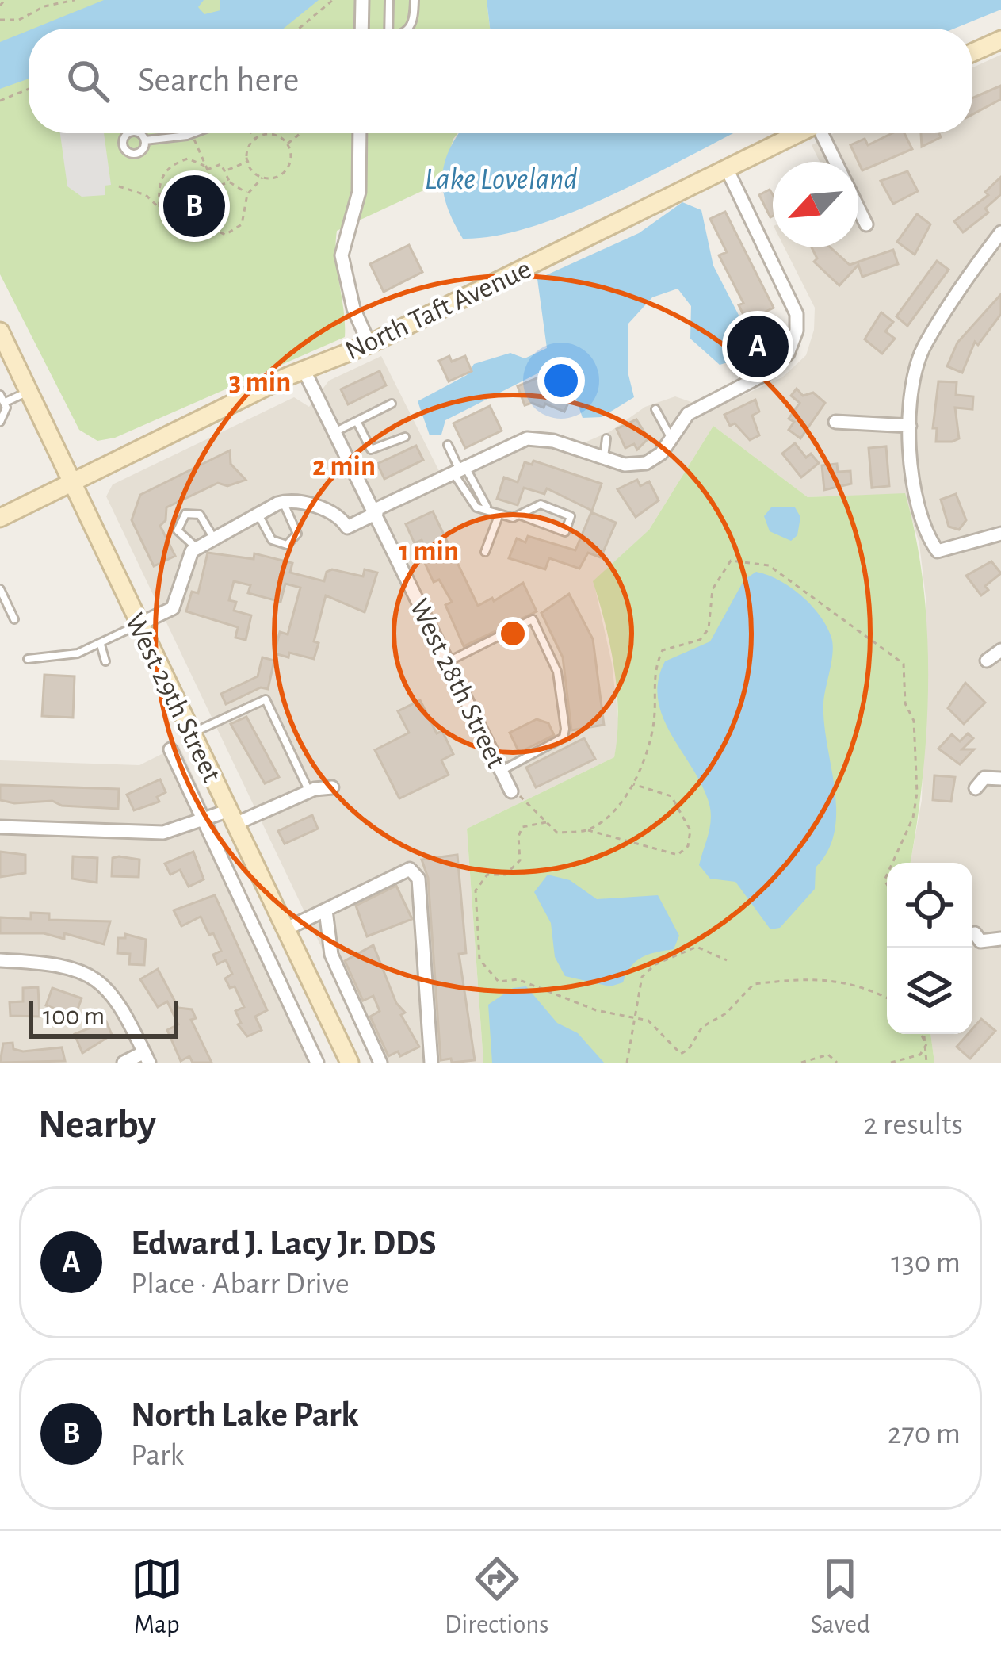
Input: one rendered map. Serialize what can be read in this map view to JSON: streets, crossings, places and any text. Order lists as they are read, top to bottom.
{
  "streets": {
    "main road": ["North Taft Avenue", "West 29th Street"],
    "street": ["West 28th Street"]
  },
  "crossings": [
    ["North Taft Avenue", "West 28th Street"],
    ["North Taft Avenue", "West 29th Street"]
  ],
  "water": ["Lake Loveland"],
  "scale_bar": "100 m",
  "north": "bottom left",
  "page": {
    "search": "Search here",
    "pins": ["B", "A"],
    "scale": "100 m",
    "heading": ["Nearby", "2 results"],
    "list": [
      {
        "mark": "A",
        "name": "Edward J. Lacy Jr. DDS",
        "note": "Place · Abarr Drive",
        "value": "130 m"
      },
      {
        "mark": "B",
        "name": "North Lake Park",
        "note": "Park",
        "value": "270 m"
      }
    ],
    "nav": ["Map", "Directions", "Saved"]
  },
  "rings": ["3 min", "2 min", "1 min"]
}
